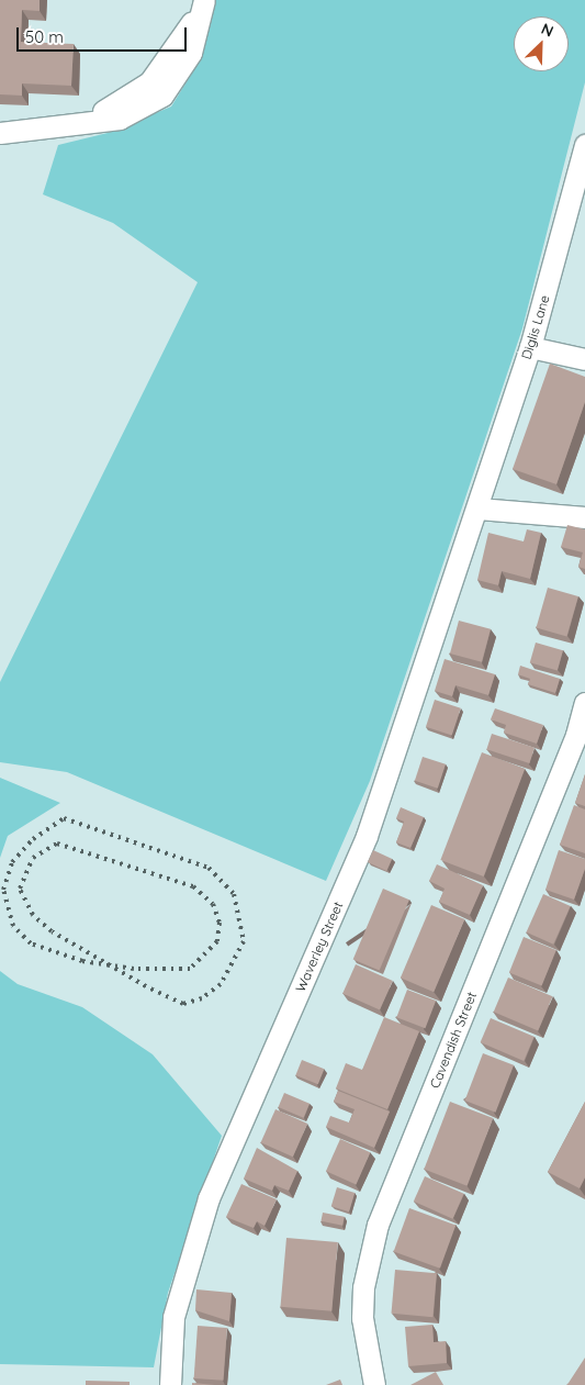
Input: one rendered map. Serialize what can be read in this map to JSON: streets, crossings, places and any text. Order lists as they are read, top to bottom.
{
  "streets": {
    "street": ["Diglis Lane", "Waverley Street", "Cavendish Street"]
  },
  "crossings": [
    ["Diglis Lane", "Waverley Street"]
  ],
  "scale_bar": "50 m",
  "north": "top right"
}
